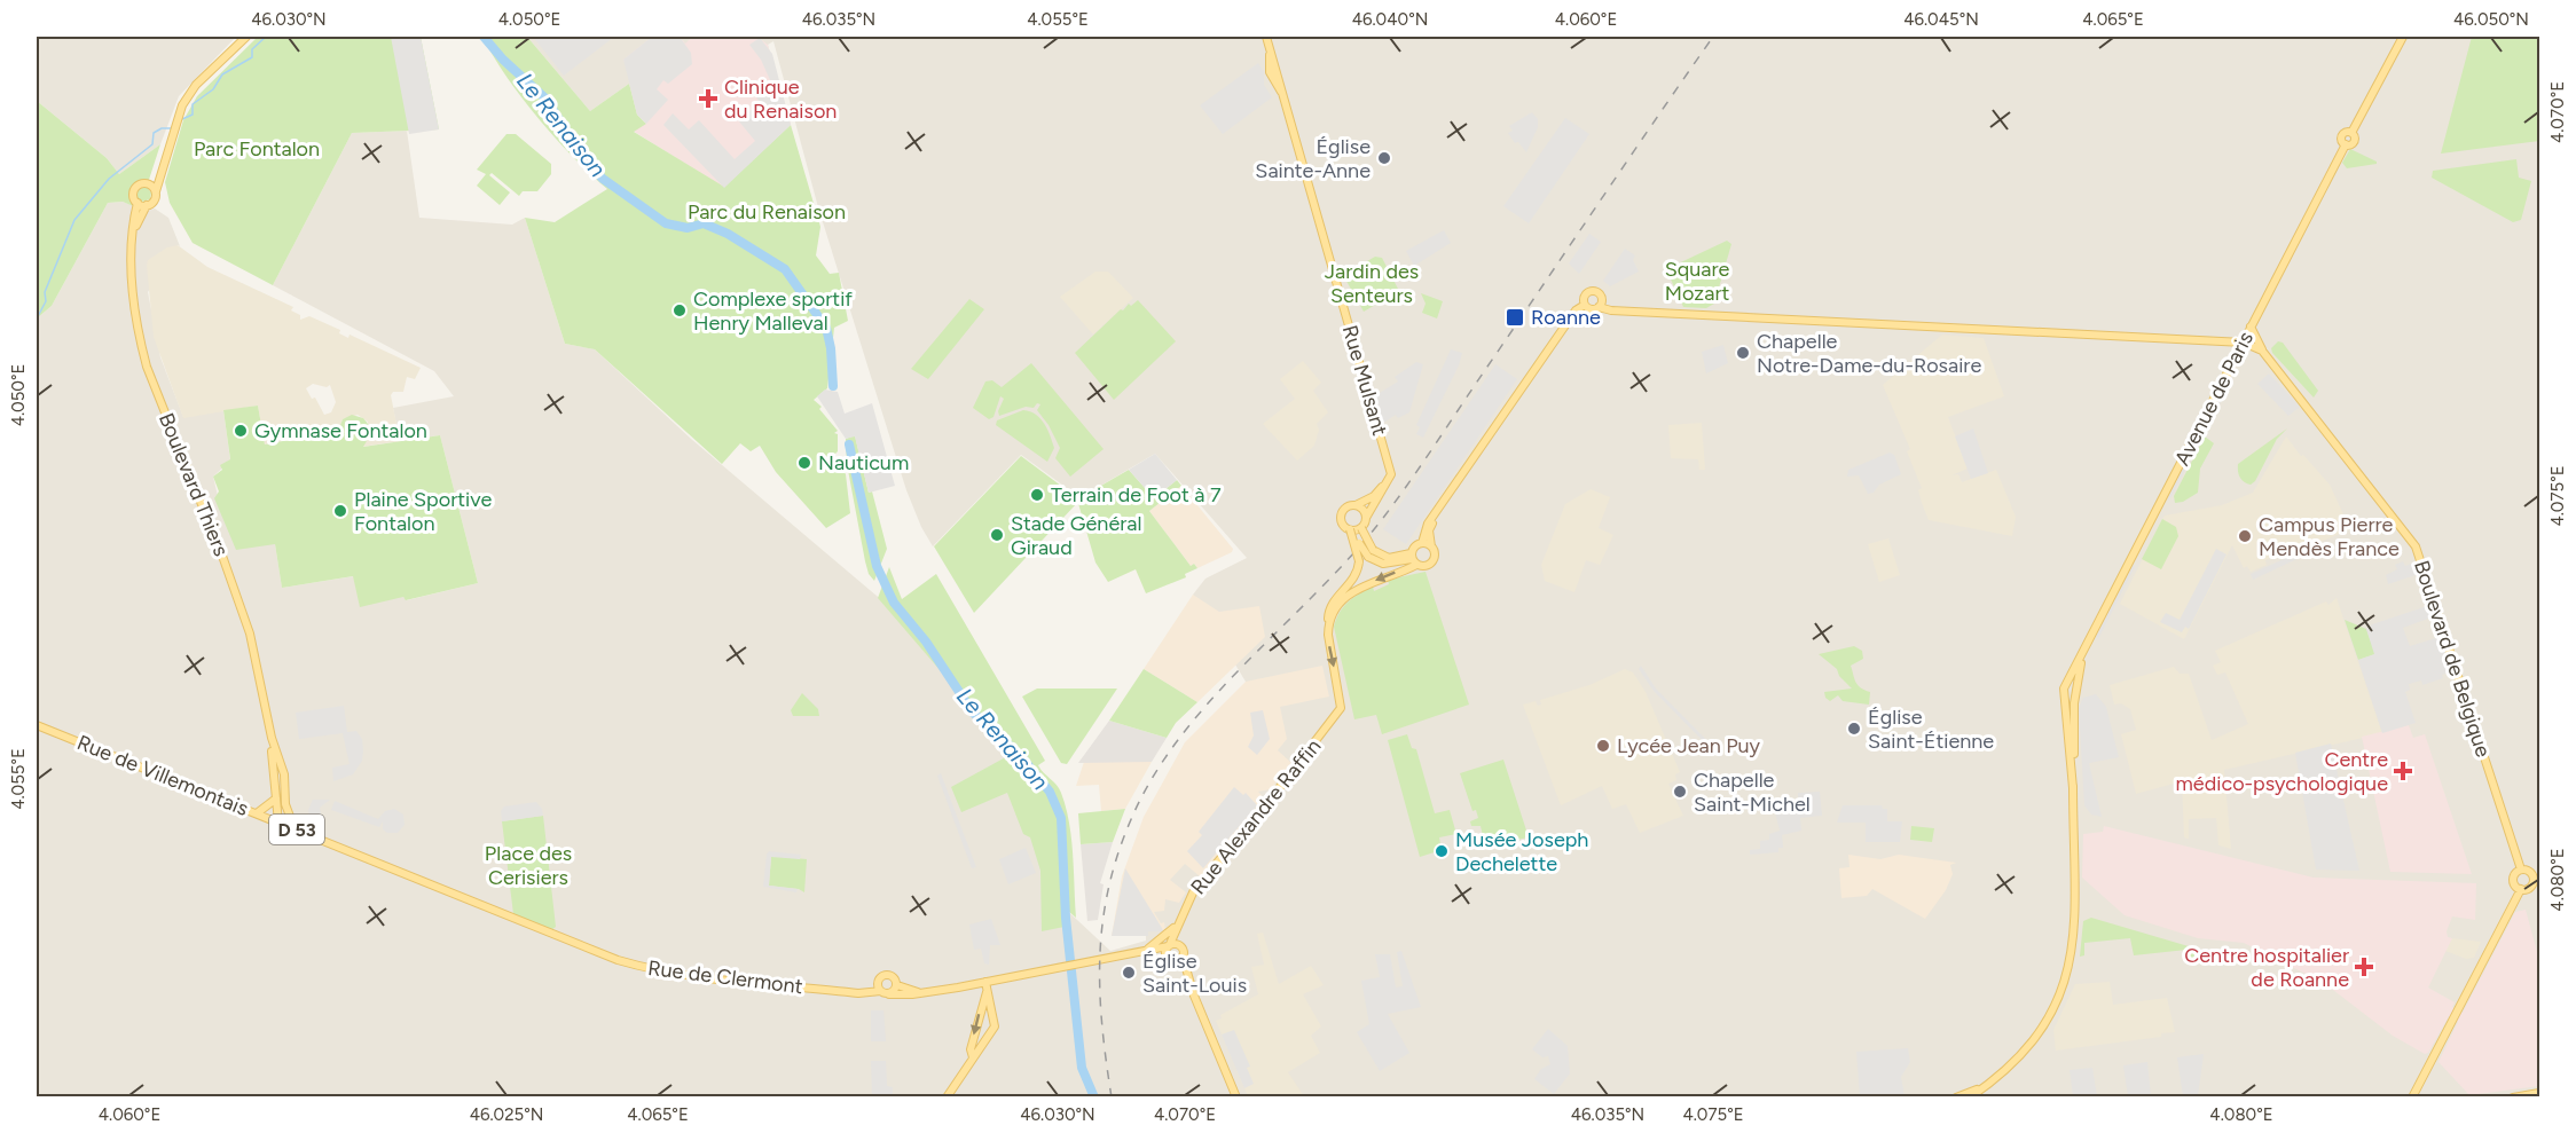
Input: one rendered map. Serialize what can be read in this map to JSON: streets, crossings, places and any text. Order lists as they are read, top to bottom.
{
  "streets": {
    "main road": [
      "Rue Mulsant",
      "Avenue de Paris",
      "Boulevard Thiers",
      "Boulevard de Belgique",
      "Rue de Villemontais",
      "Rue Alexandre Raffin",
      "D 53",
      "Rue de Clermont"
    ]
  },
  "crossings": [
    ["Avenue de Paris", "Boulevard de Belgique"],
    ["Boulevard Thiers", "Rue de Villemontais"],
    ["Rue de Villemontais", "Rue de Clermont"]
  ],
  "one_way": ["Rue Alexandre Raffin"],
  "water": ["Le Renaison"],
  "parks": [
    "Parc Fontalon",
    "Parc du Renaison",
    "Square Mozart",
    "Jardin des Senteurs",
    "Place des Cerisiers"
  ],
  "places": {
    "health": ["Clinique du Renaison", "Centre médico-psychologique", "Centre hospitalier de Roanne"],
    "other": [
      "Église Sainte-Anne",
      "Complexe sportif Henry Malleval",
      "Chapelle Notre-Dame-du-Rosaire",
      "Gymnase Fontalon",
      "Nauticum",
      "Terrain de Foot à 7",
      "Plaine Sportive Fontalon",
      "Stade Général Giraud",
      "Campus Pierre Mendès France",
      "Église Saint-Étienne",
      "Lycée Jean Puy",
      "Chapelle Saint-Michel",
      "Musée Joseph Dechelette",
      "Église Saint-Louis"
    ],
    "transit": ["Roanne"]
  },
  "coordinates": [
    "46.030°N",
    "4.050°E",
    "46.035°N",
    "4.055°E",
    "46.040°N",
    "4.060°E",
    "46.045°N",
    "4.065°E",
    "46.050°N",
    "4.070°E",
    "4.075°E",
    "4.080°E",
    "46.025°N"
  ]
}
